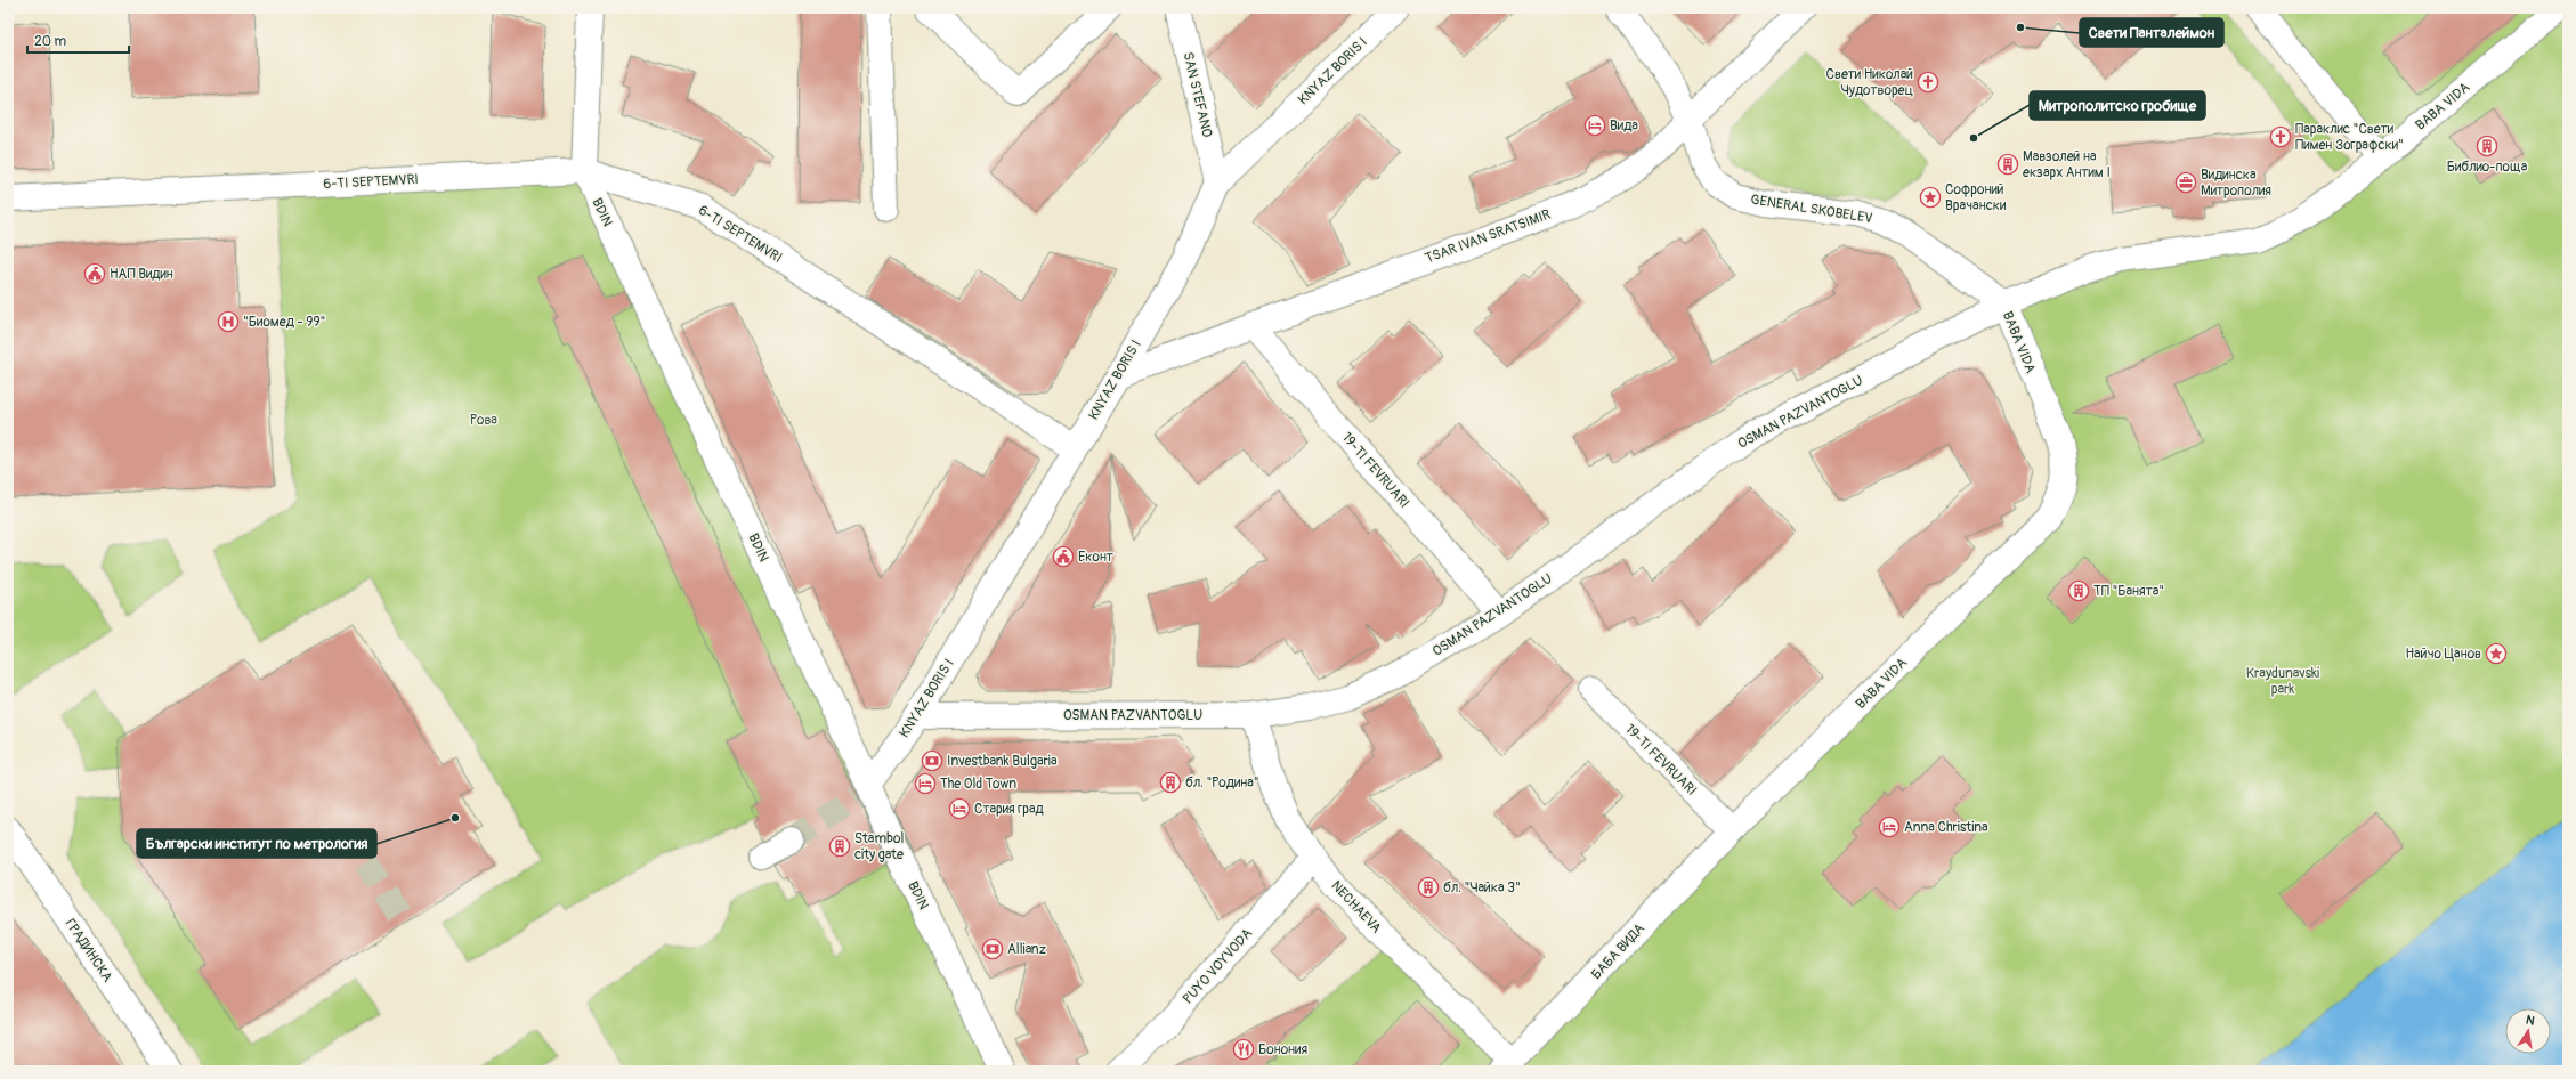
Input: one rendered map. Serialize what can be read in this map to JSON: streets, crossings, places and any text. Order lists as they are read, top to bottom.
{
  "streets": {
    "street": [
      "KNYAZ BORIS I",
      "SAN STEFANO",
      "BABA VIDA",
      "6-TI SEPTEMVRI",
      "GENERAL SKOBELEV",
      "BDIN",
      "TSAR IVAN SRATSIMIR",
      "OSMAN PAZVANTOGLU",
      "19-TI FEVRUARI",
      "NECHAEVA",
      "ГРАДИНСКА",
      "БАБА ВИДА",
      "PUYO VOYVODA"
    ]
  },
  "crossings": [
    ["KNYAZ BORIS I", "SAN STEFANO"],
    ["KNYAZ BORIS I", "6-TI SEPTEMVRI"],
    ["KNYAZ BORIS I", "BDIN"],
    ["KNYAZ BORIS I", "TSAR IVAN SRATSIMIR"],
    ["KNYAZ BORIS I", "OSMAN PAZVANTOGLU"],
    ["BABA VIDA", "GENERAL SKOBELEV"],
    ["BABA VIDA", "OSMAN PAZVANTOGLU"],
    ["BABA VIDA", "19-TI FEVRUARI"],
    ["BABA VIDA", "БАБА ВИДА"],
    ["6-TI SEPTEMVRI", "BDIN"],
    ["GENERAL SKOBELEV", "TSAR IVAN SRATSIMIR"],
    ["GENERAL SKOBELEV", "OSMAN PAZVANTOGLU"],
    ["TSAR IVAN SRATSIMIR", "19-TI FEVRUARI"],
    ["OSMAN PAZVANTOGLU", "19-TI FEVRUARI"],
    ["OSMAN PAZVANTOGLU", "NECHAEVA"],
    ["19-TI FEVRUARI", "БАБА ВИДА"],
    ["NECHAEVA", "БАБА ВИДА"],
    ["NECHAEVA", "PUYO VOYVODA"]
  ],
  "parks": ["Рова", "Kraydunavski park"],
  "places": {
    "other": ["Свети Панталеймон", "Митрополитско гробище", "Български институт по метрология"],
    "church": ["Свети Николай Чудотворец", "Параклис \"Свети Пимен Зографски\""],
    "hotel": [
      "Вида",
      "The Old Town",
      "Стария град",
      "Anna Christina"
    ],
    "building": [
      "Библио-поща",
      "Мавзолей на екзарх Антим I",
      "ТП \"Банята\"",
      "бл. \"Родина\"",
      "Stambol city gate",
      "бл. \"Чайка 3\""
    ],
    "office": ["Видинска Митрополия"],
    "place": ["Софроний Врачански", "Найчо Цанов"],
    "public building": ["НАП Видин", "Еконт"],
    "hospital": ["\"Биомед - 99\""],
    "bank": ["Investbank Bulgaria", "Allianz"],
    "restaurant": ["Бонония"]
  },
  "scale_bar": "20 m",
  "north": "top"
}
